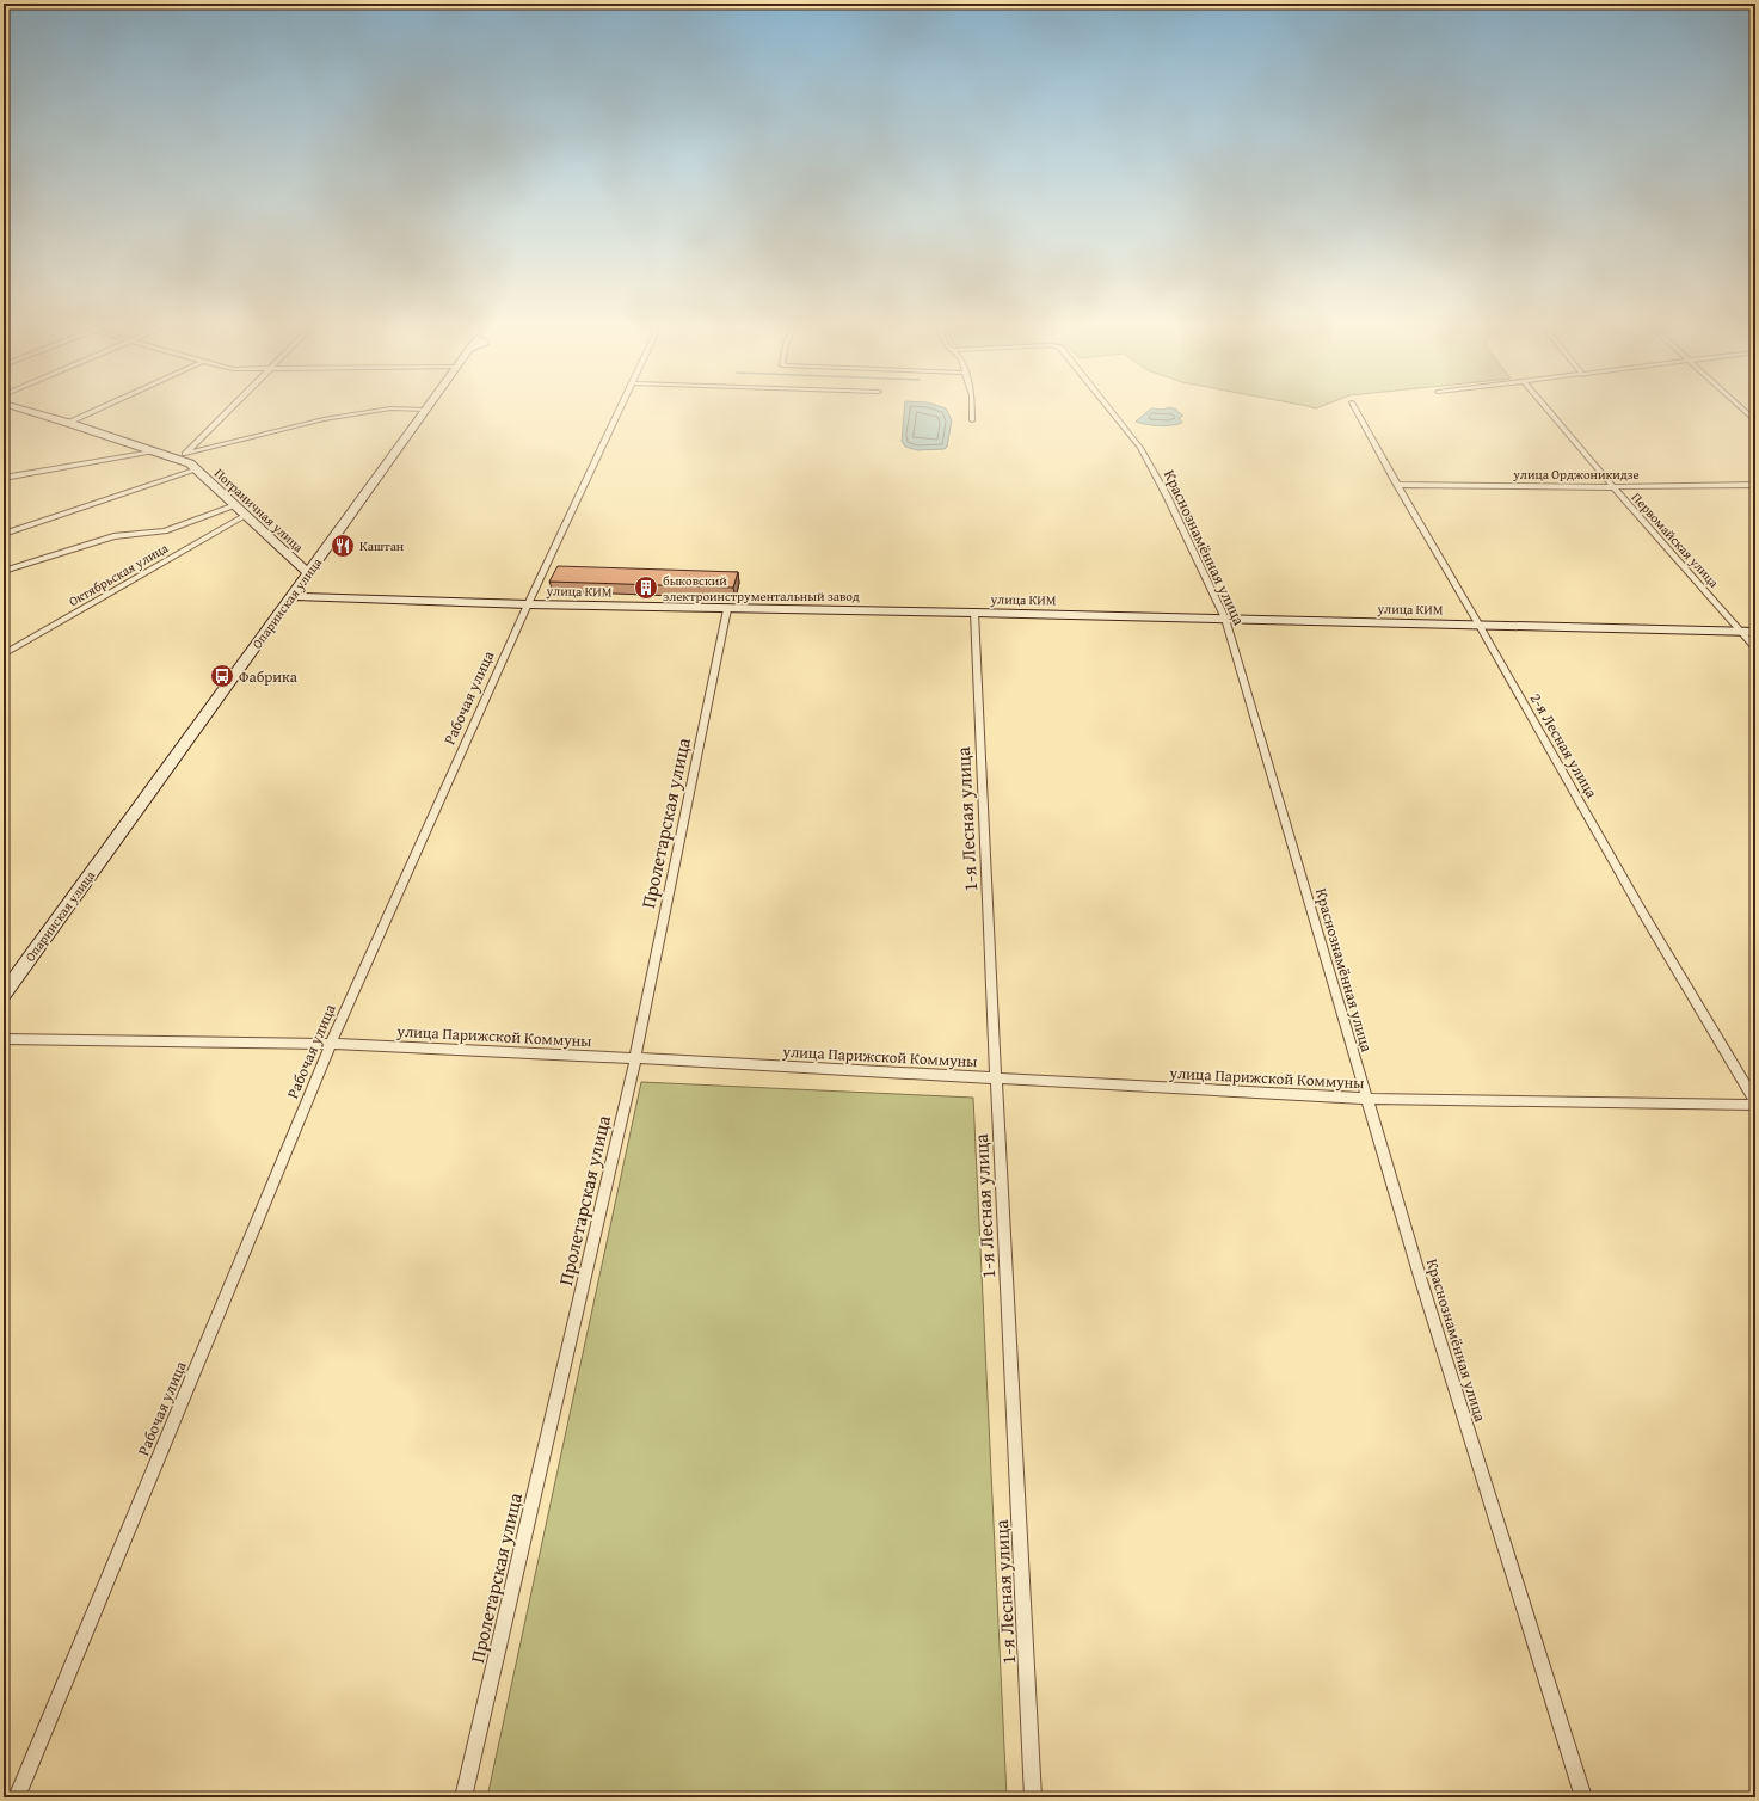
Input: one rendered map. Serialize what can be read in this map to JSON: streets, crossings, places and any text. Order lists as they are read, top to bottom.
{
  "streets": {
    "main road": ["Пограничная улица", "улица КИМ", "Опаринская улица"],
    "street": [
      "улица Орджоникидзе",
      "Первомайская улица",
      "Краснознамённая улица",
      "Октябрьская улица",
      "Рабочая улица",
      "2-я Лесная улица",
      "1-я Лесная улица",
      "Пролетарская улица",
      "улица Парижской Коммуны"
    ]
  },
  "crossings": [
    ["улица Орджоникидзе", "Первомайская улица"],
    ["улица Орджоникидзе", "2-я Лесная улица"],
    ["Пограничная улица", "Октябрьская улица"],
    ["Пограничная улица", "Опаринская улица"],
    ["Первомайская улица", "улица КИМ"],
    ["Краснознамённая улица", "улица КИМ"],
    ["Краснознамённая улица", "улица Парижской Коммуны"],
    ["улица КИМ", "Опаринская улица"],
    ["улица КИМ", "Рабочая улица"],
    ["улица КИМ", "2-я Лесная улица"],
    ["улица КИМ", "1-я Лесная улица"],
    ["улица КИМ", "Пролетарская улица"],
    ["Рабочая улица", "улица Парижской Коммуны"],
    ["2-я Лесная улица", "улица Парижской Коммуны"],
    ["1-я Лесная улица", "улица Парижской Коммуны"],
    ["Пролетарская улица", "улица Парижской Коммуны"]
  ],
  "places": {
    "restaurant": ["Каштан"],
    "building": ["быковский электроинструментальный завод"],
    "bus stop": ["Фабрика"]
  }
}
